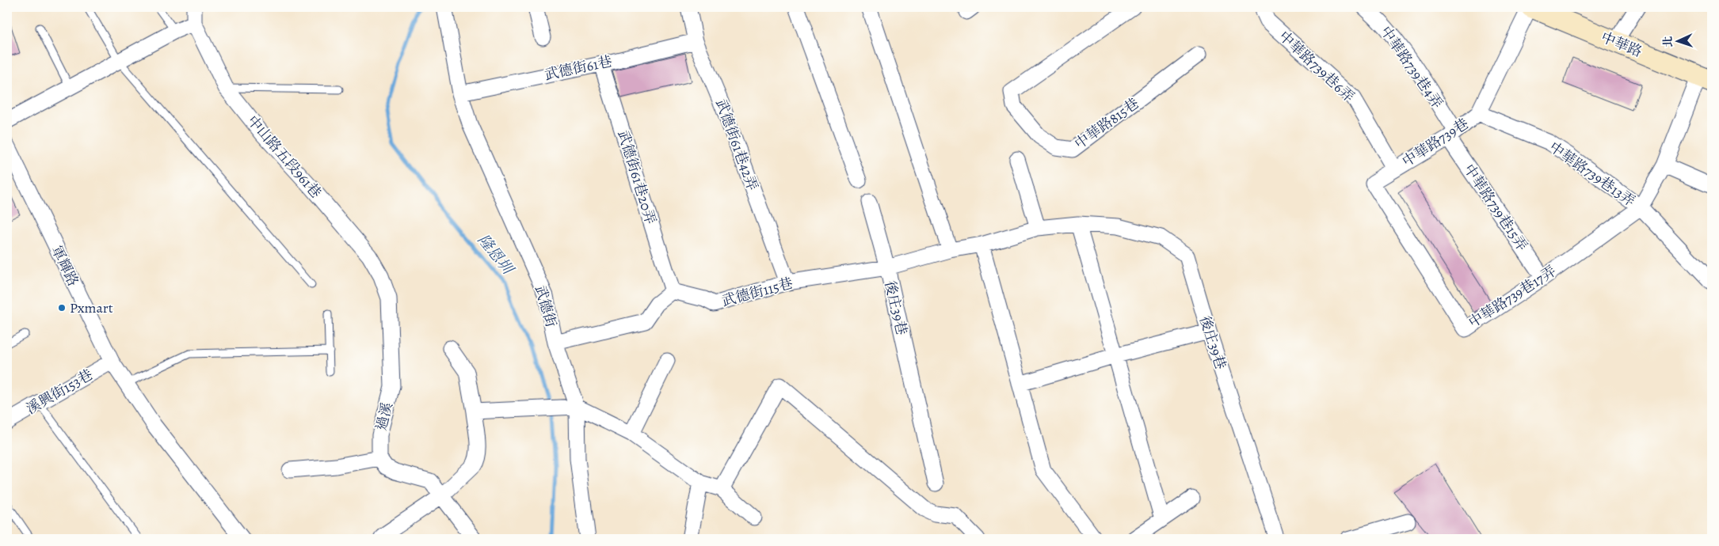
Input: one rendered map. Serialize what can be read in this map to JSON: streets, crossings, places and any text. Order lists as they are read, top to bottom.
{
  "streets": {
    "main road": ["中華路"],
    "street": [
      "中華路739巷6弄",
      "中華路739巷4弄",
      "武德街61巷",
      "中華路815巷",
      "中華路739巷",
      "武德街61巷42弄",
      "中山路五段961巷",
      "中華路739巷13弄",
      "武德街61巷20弄",
      "中華路739巷15弄",
      "軍輝路",
      "武德街115巷",
      "中華路739巷17弄",
      "武德街",
      "後庄39巷",
      "溪興街153巷",
      "過溪"
    ]
  },
  "crossings": [
    ["中華路", "中華路739巷"],
    ["中華路", "中華路739巷17弄"],
    ["中華路739巷6弄", "中華路739巷"],
    ["中華路739巷4弄", "中華路739巷"],
    ["中華路739巷4弄", "中華路739巷15弄"],
    ["武德街61巷", "武德街61巷42弄"],
    ["武德街61巷", "武德街61巷20弄"],
    ["武德街61巷", "武德街"],
    ["中華路739巷", "中華路739巷13弄"],
    ["中華路739巷", "中華路739巷15弄"],
    ["中華路739巷", "中華路739巷17弄"],
    ["武德街61巷42弄", "武德街115巷"],
    ["中山路五段961巷", "過溪"],
    ["中華路739巷13弄", "中華路739巷17弄"],
    ["武德街61巷20弄", "武德街115巷"],
    ["中華路739巷15弄", "中華路739巷17弄"],
    ["軍輝路", "溪興街153巷"],
    ["武德街115巷", "後庄39巷"]
  ],
  "water": ["隆恩圳"],
  "places": ["Pxmart"],
  "north": "left"
}
